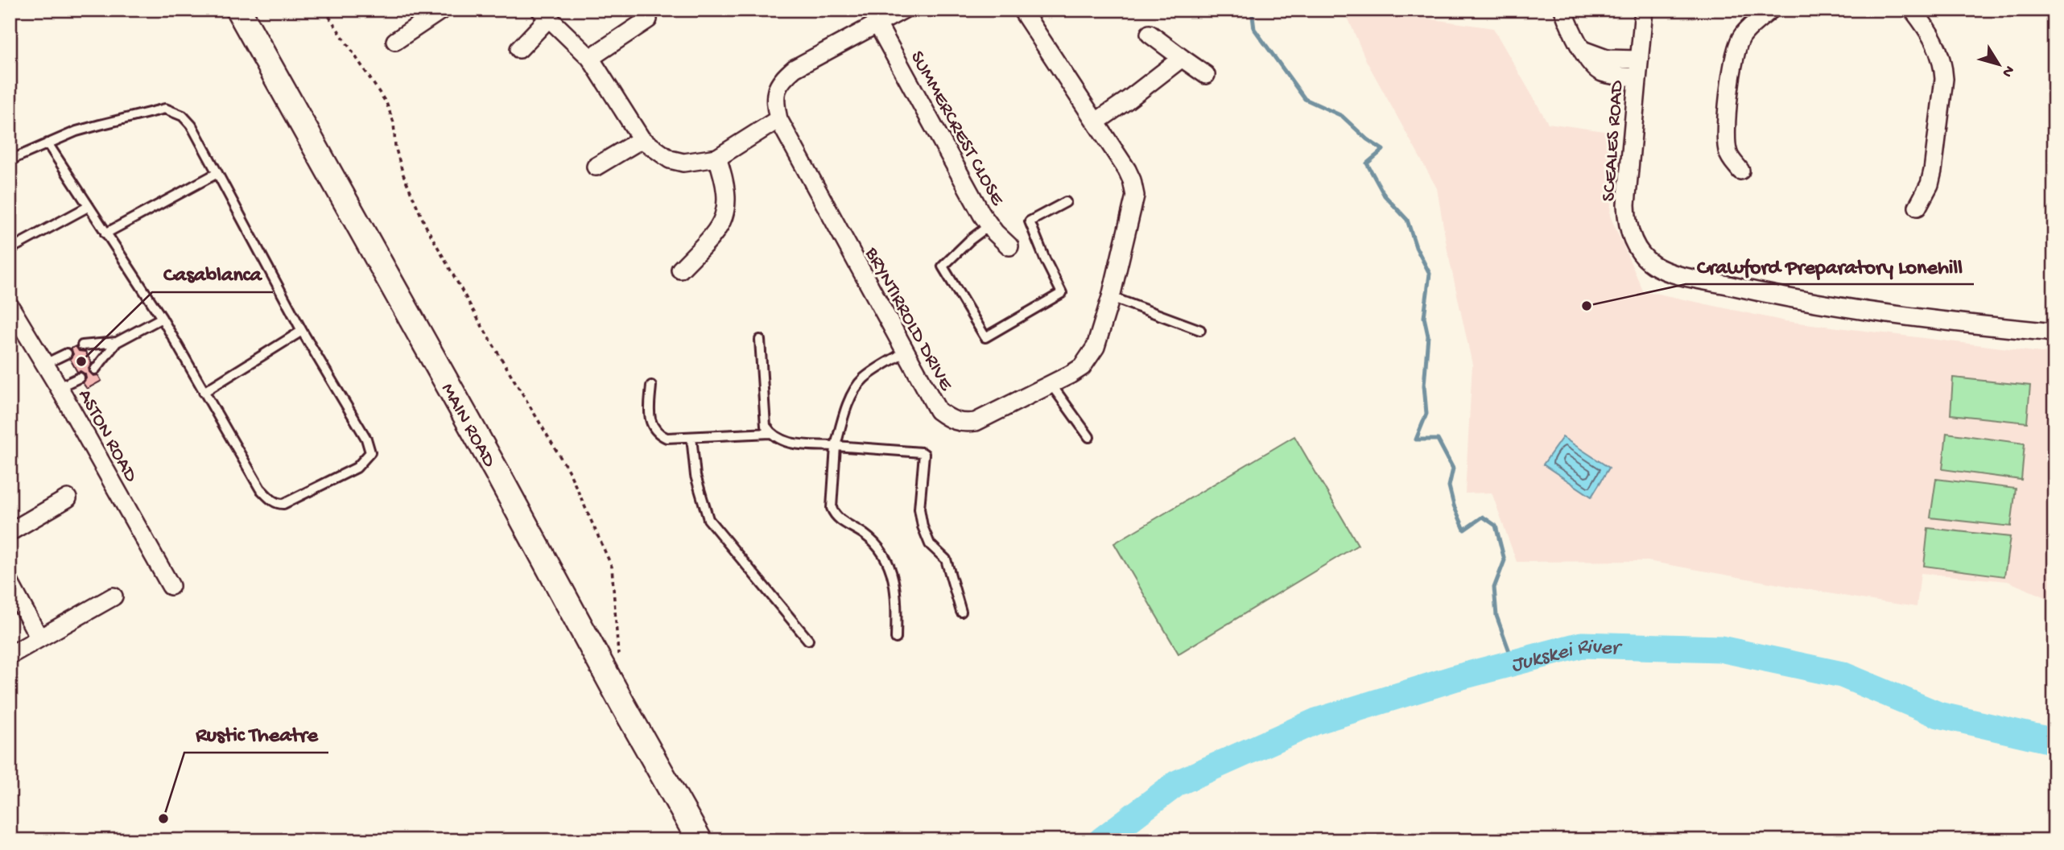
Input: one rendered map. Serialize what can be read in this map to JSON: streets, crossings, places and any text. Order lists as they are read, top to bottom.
{
  "streets": {
    "main road": ["MAIN ROAD"],
    "street": [
      "SUMMERCREST CLOSE",
      "SCEALES ROAD",
      "BRYNTIRROLD DRIVE",
      "ASTON ROAD"
    ]
  },
  "crossings": [
    ["SUMMERCREST CLOSE", "BRYNTIRROLD DRIVE"]
  ],
  "water": ["Jukskei River"],
  "places": ["Crawford Preparatory Lonehill", "Casablanca", "Rustic Theatre"],
  "north": "bottom right"
}
